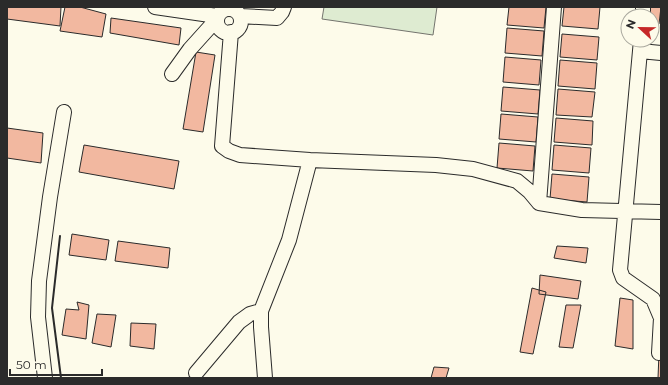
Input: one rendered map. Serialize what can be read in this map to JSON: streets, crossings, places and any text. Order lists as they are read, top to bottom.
{
  "scale_bar": "50 m",
  "north": "left"
}
